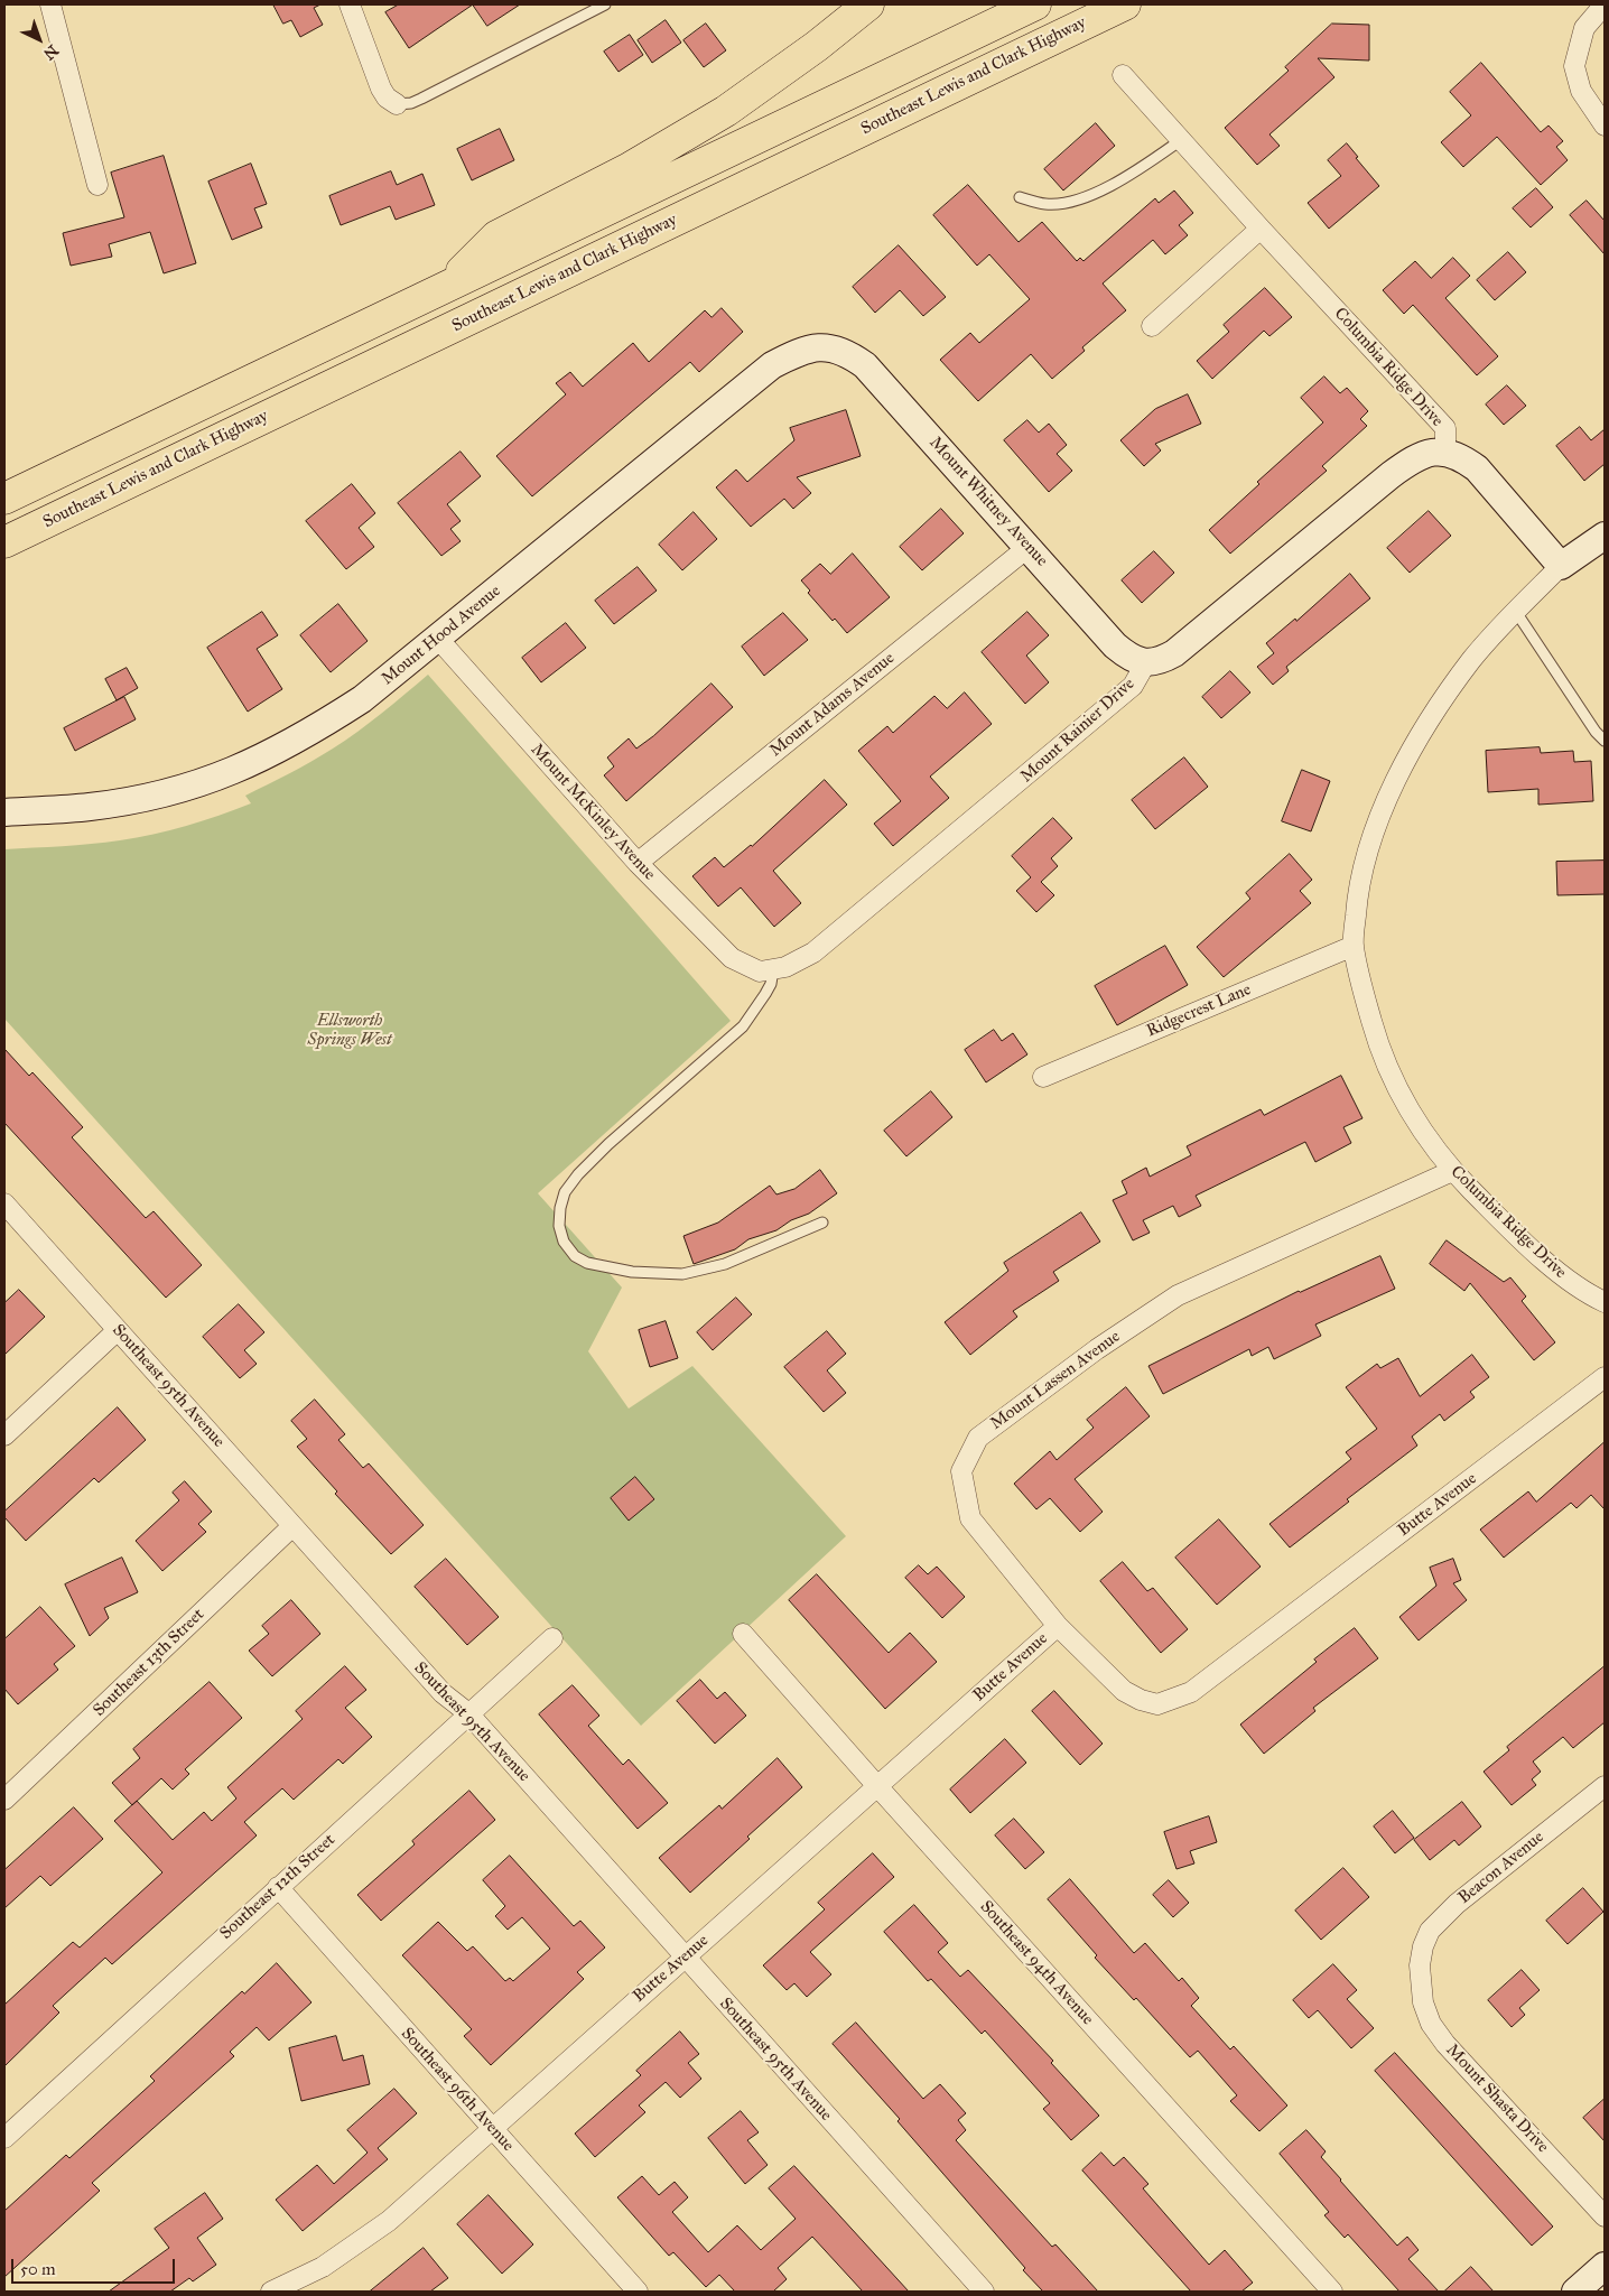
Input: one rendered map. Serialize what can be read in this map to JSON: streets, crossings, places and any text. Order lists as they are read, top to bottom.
{
  "streets": {
    "highway": ["Southeast Lewis and Clark Highway"],
    "street": [
      "Columbia Ridge Drive",
      "Mount Whitney Avenue",
      "Mount Hood Avenue",
      "Mount Adams Avenue",
      "Mount Rainier Drive",
      "Mount McKinley Avenue",
      "Ridgecrest Lane",
      "Mount Lassen Avenue",
      "Southeast 95th Avenue",
      "Butte Avenue",
      "Southeast 13th Street",
      "Beacon Avenue",
      "Southeast 12th Street",
      "Southeast 94th Avenue",
      "Southeast 96th Avenue",
      "Mount Shasta Drive"
    ]
  },
  "crossings": [
    ["Columbia Ridge Drive", "Mount Rainier Drive"],
    ["Columbia Ridge Drive", "Ridgecrest Lane"],
    ["Columbia Ridge Drive", "Mount Lassen Avenue"],
    ["Mount Whitney Avenue", "Mount Hood Avenue"],
    ["Mount Whitney Avenue", "Mount Adams Avenue"],
    ["Mount Whitney Avenue", "Mount Rainier Drive"],
    ["Mount Hood Avenue", "Mount McKinley Avenue"],
    ["Mount Adams Avenue", "Mount McKinley Avenue"],
    ["Mount Rainier Drive", "Mount McKinley Avenue"],
    ["Mount Lassen Avenue", "Butte Avenue"],
    ["Southeast 95th Avenue", "Butte Avenue"],
    ["Southeast 95th Avenue", "Southeast 13th Street"],
    ["Southeast 95th Avenue", "Southeast 12th Street"],
    ["Butte Avenue", "Southeast 94th Avenue"],
    ["Butte Avenue", "Southeast 96th Avenue"],
    ["Beacon Avenue", "Mount Shasta Drive"],
    ["Southeast 12th Street", "Southeast 96th Avenue"]
  ],
  "parks": ["Ellsworth Springs West"],
  "scale_bar": "50 m",
  "north": "bottom right"
}
